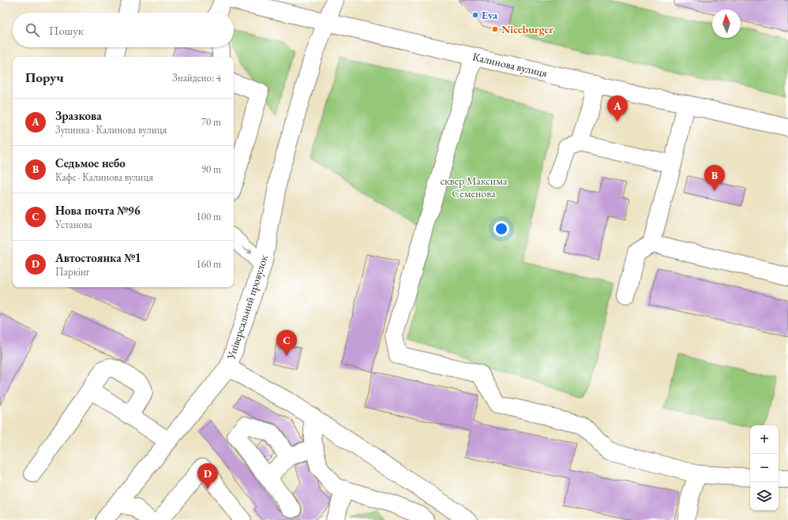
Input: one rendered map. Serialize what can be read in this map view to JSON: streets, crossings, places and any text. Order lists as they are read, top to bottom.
{
  "streets": {
    "street": ["Калинова вулиця", "Універсальний провулок"]
  },
  "crossings": [
    ["Калинова вулиця", "Універсальний провулок"]
  ],
  "parks": ["сквер Максима Семенова"],
  "places": ["Eva", "Niceburger"],
  "north": "top",
  "page": {
    "search": "Пошук",
    "heading": ["Поруч", "Знайдено: 4"],
    "pins": [
      "A",
      "B",
      "C",
      "D"
    ],
    "list": [
      {
        "mark": "A",
        "name": "Зразкова",
        "note": "Зупинка · Калинова вулиця",
        "value": "70 m"
      },
      {
        "mark": "B",
        "name": "Седьмое небо",
        "note": "Кафе · Калинова вулиця",
        "value": "90 m"
      },
      {
        "mark": "C",
        "name": "Нова почта №96",
        "note": "Установа",
        "value": "100 m"
      },
      {
        "mark": "D",
        "name": "Автостоянка №1",
        "note": "Паркінг",
        "value": "160 m"
      }
    ],
    "map_buttons": ["+", "−"]
  }
}
